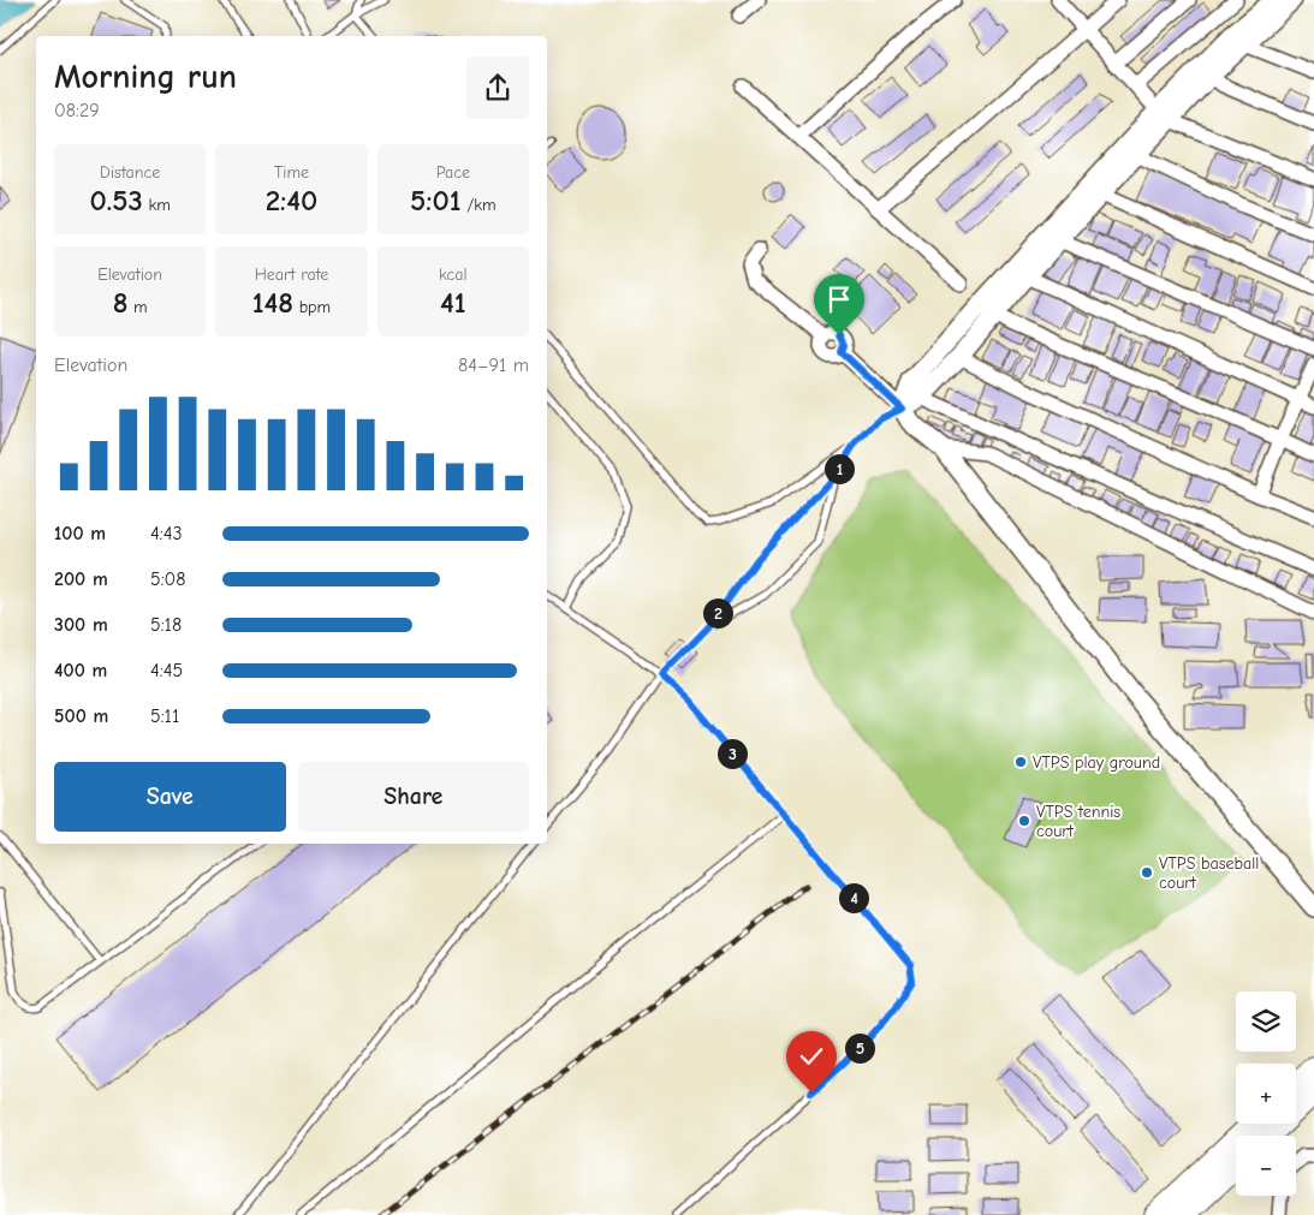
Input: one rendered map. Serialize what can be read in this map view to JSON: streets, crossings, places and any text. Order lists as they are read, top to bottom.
{
  "places": ["VTPS play ground", "VTPS tennis court", "VTPS baseball court"],
  "page": {
    "heading": ["Morning run", "08:29"],
    "stats": [
      ["Distance", "0.53 km"],
      ["Time", "2:40"],
      ["Pace", "5:01 /km"],
      ["Elevation", "8 m"],
      ["Heart rate", "148 bpm"],
      ["kcal", "41"]
    ],
    "chart": ["Elevation", "84–91 m"],
    "pins": [
      "1",
      "2",
      "3",
      "4",
      "5"
    ],
    "list": [
      {
        "name": "100 m",
        "note": "4:43"
      },
      {
        "name": "200 m",
        "note": "5:08"
      },
      {
        "name": "300 m",
        "note": "5:18"
      },
      {
        "name": "400 m",
        "note": "4:45"
      },
      {
        "name": "500 m",
        "note": "5:11"
      }
    ],
    "buttons": ["Save", "Share"],
    "map_buttons": ["+", "−"]
  }
}
